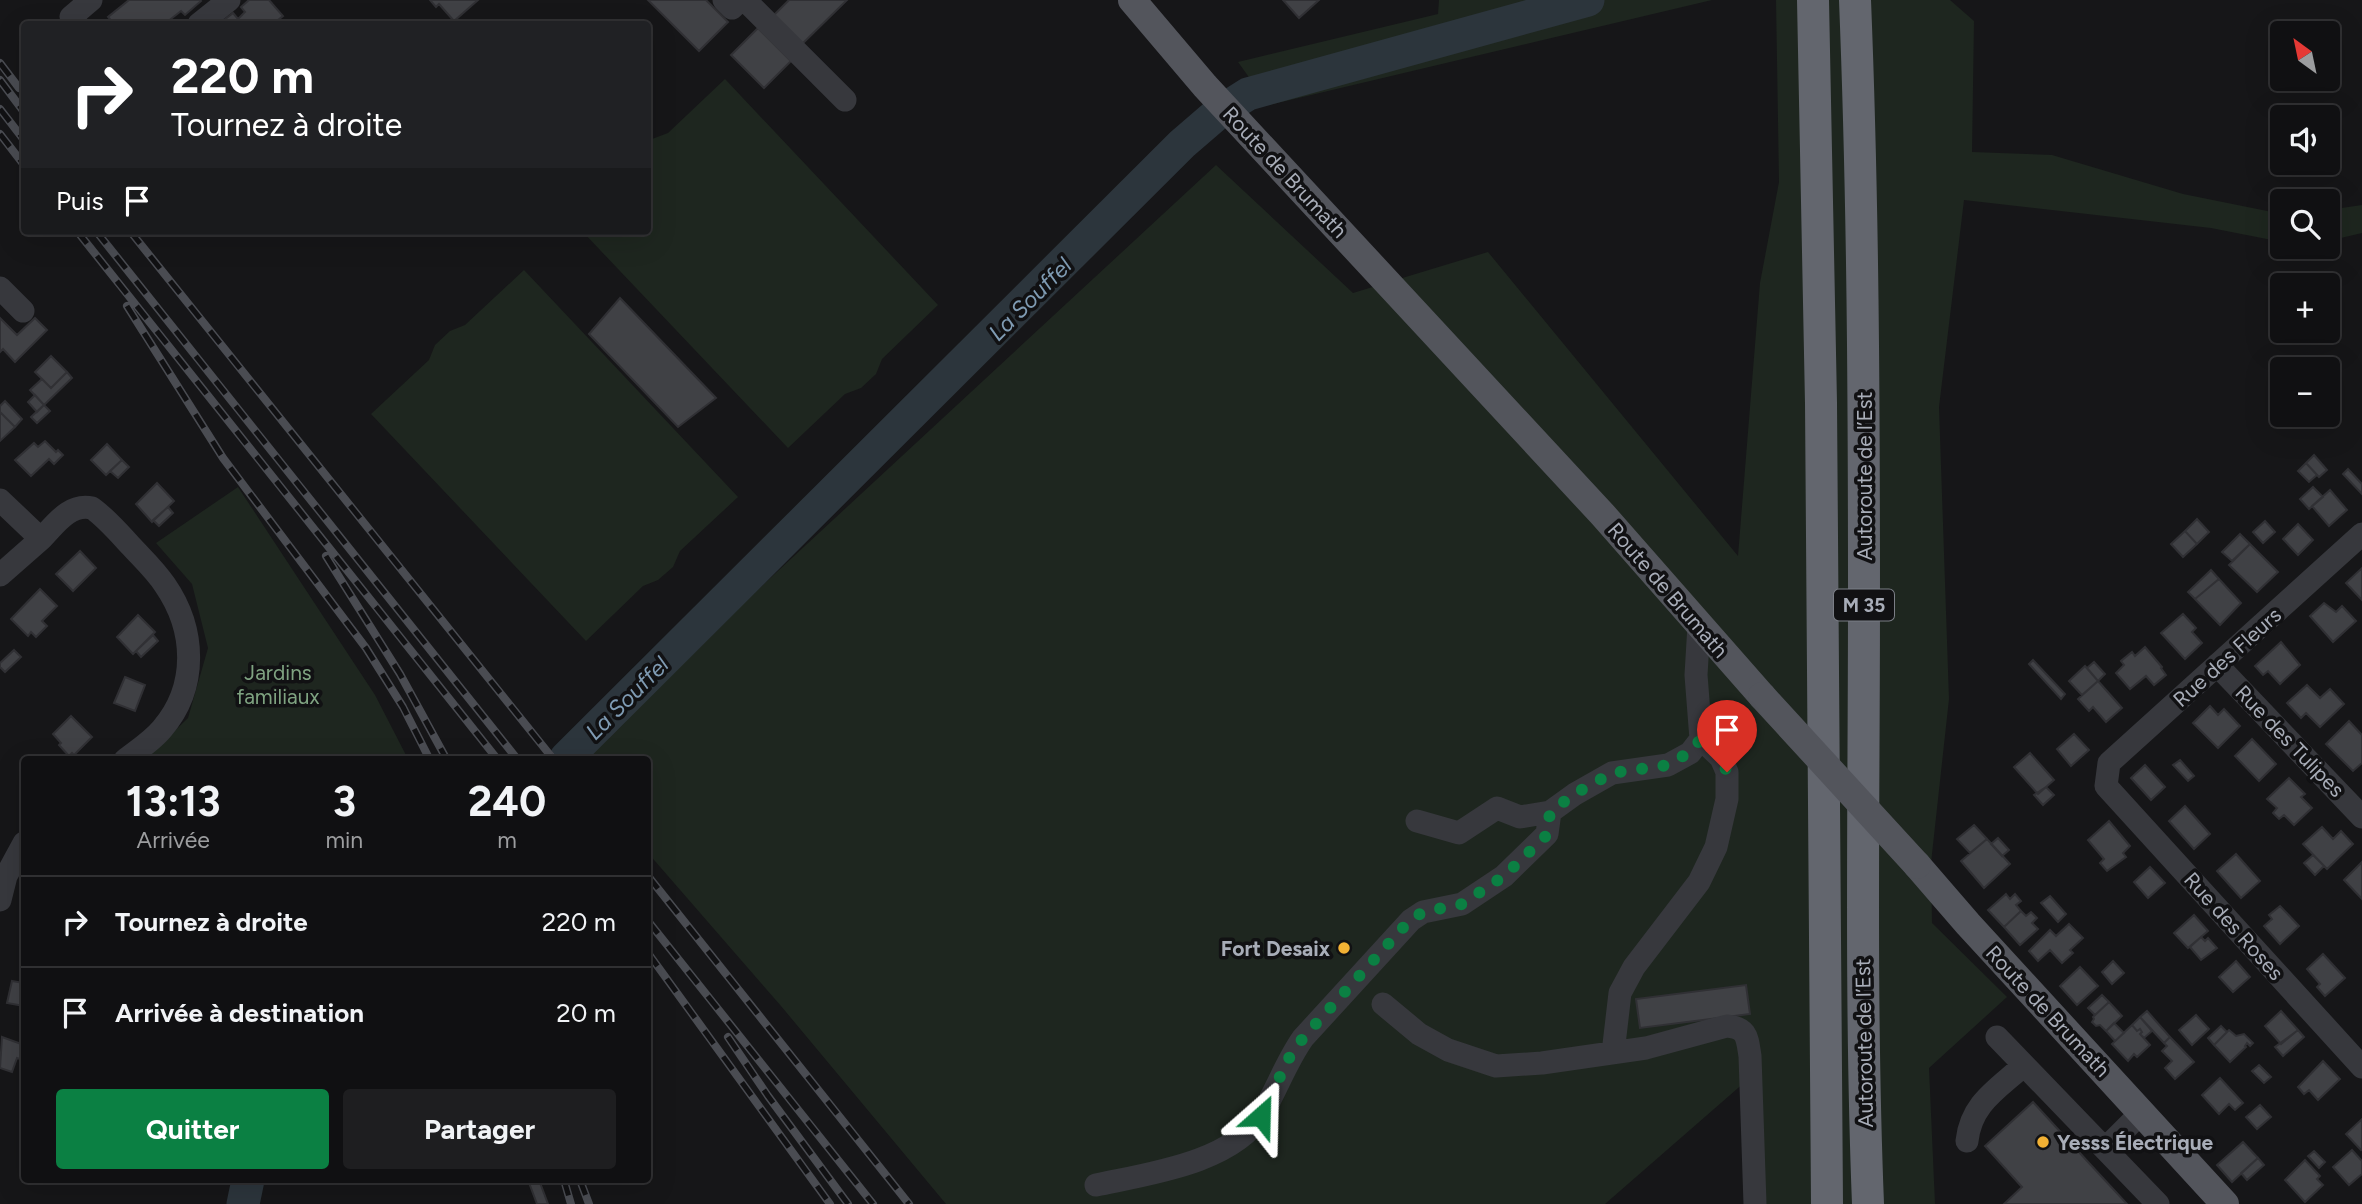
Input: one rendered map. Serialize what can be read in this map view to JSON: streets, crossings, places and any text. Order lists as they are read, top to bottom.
{
  "streets": {
    "highway": ["Autoroute de l’Est", "M 35"],
    "main road": ["Route de Brumath"],
    "street": ["Rue des Fleurs", "Rue des Tulipes", "Rue des Roses"]
  },
  "crossings": [
    ["Rue des Fleurs", "Rue des Tulipes"],
    ["Rue des Fleurs", "Rue des Roses"]
  ],
  "water": ["La Souffel"],
  "parks": ["Jardins familiaux"],
  "places": ["Fort Desaix", "Yesss Électrique"],
  "north": "top left",
  "page": {
    "map_buttons": ["+", "−"],
    "turn": ["220 m", "Tournez à droite"],
    "then": "Puis",
    "eta": [
      "13:13",
      "Arrivée",
      "3",
      "min",
      "240",
      "m"
    ],
    "list": [
      {
        "name": "Tournez à droite",
        "value": "220 m"
      },
      {
        "name": "Arrivée à destination",
        "value": "20 m"
      }
    ],
    "buttons": ["Quitter", "Partager"]
  }
}
